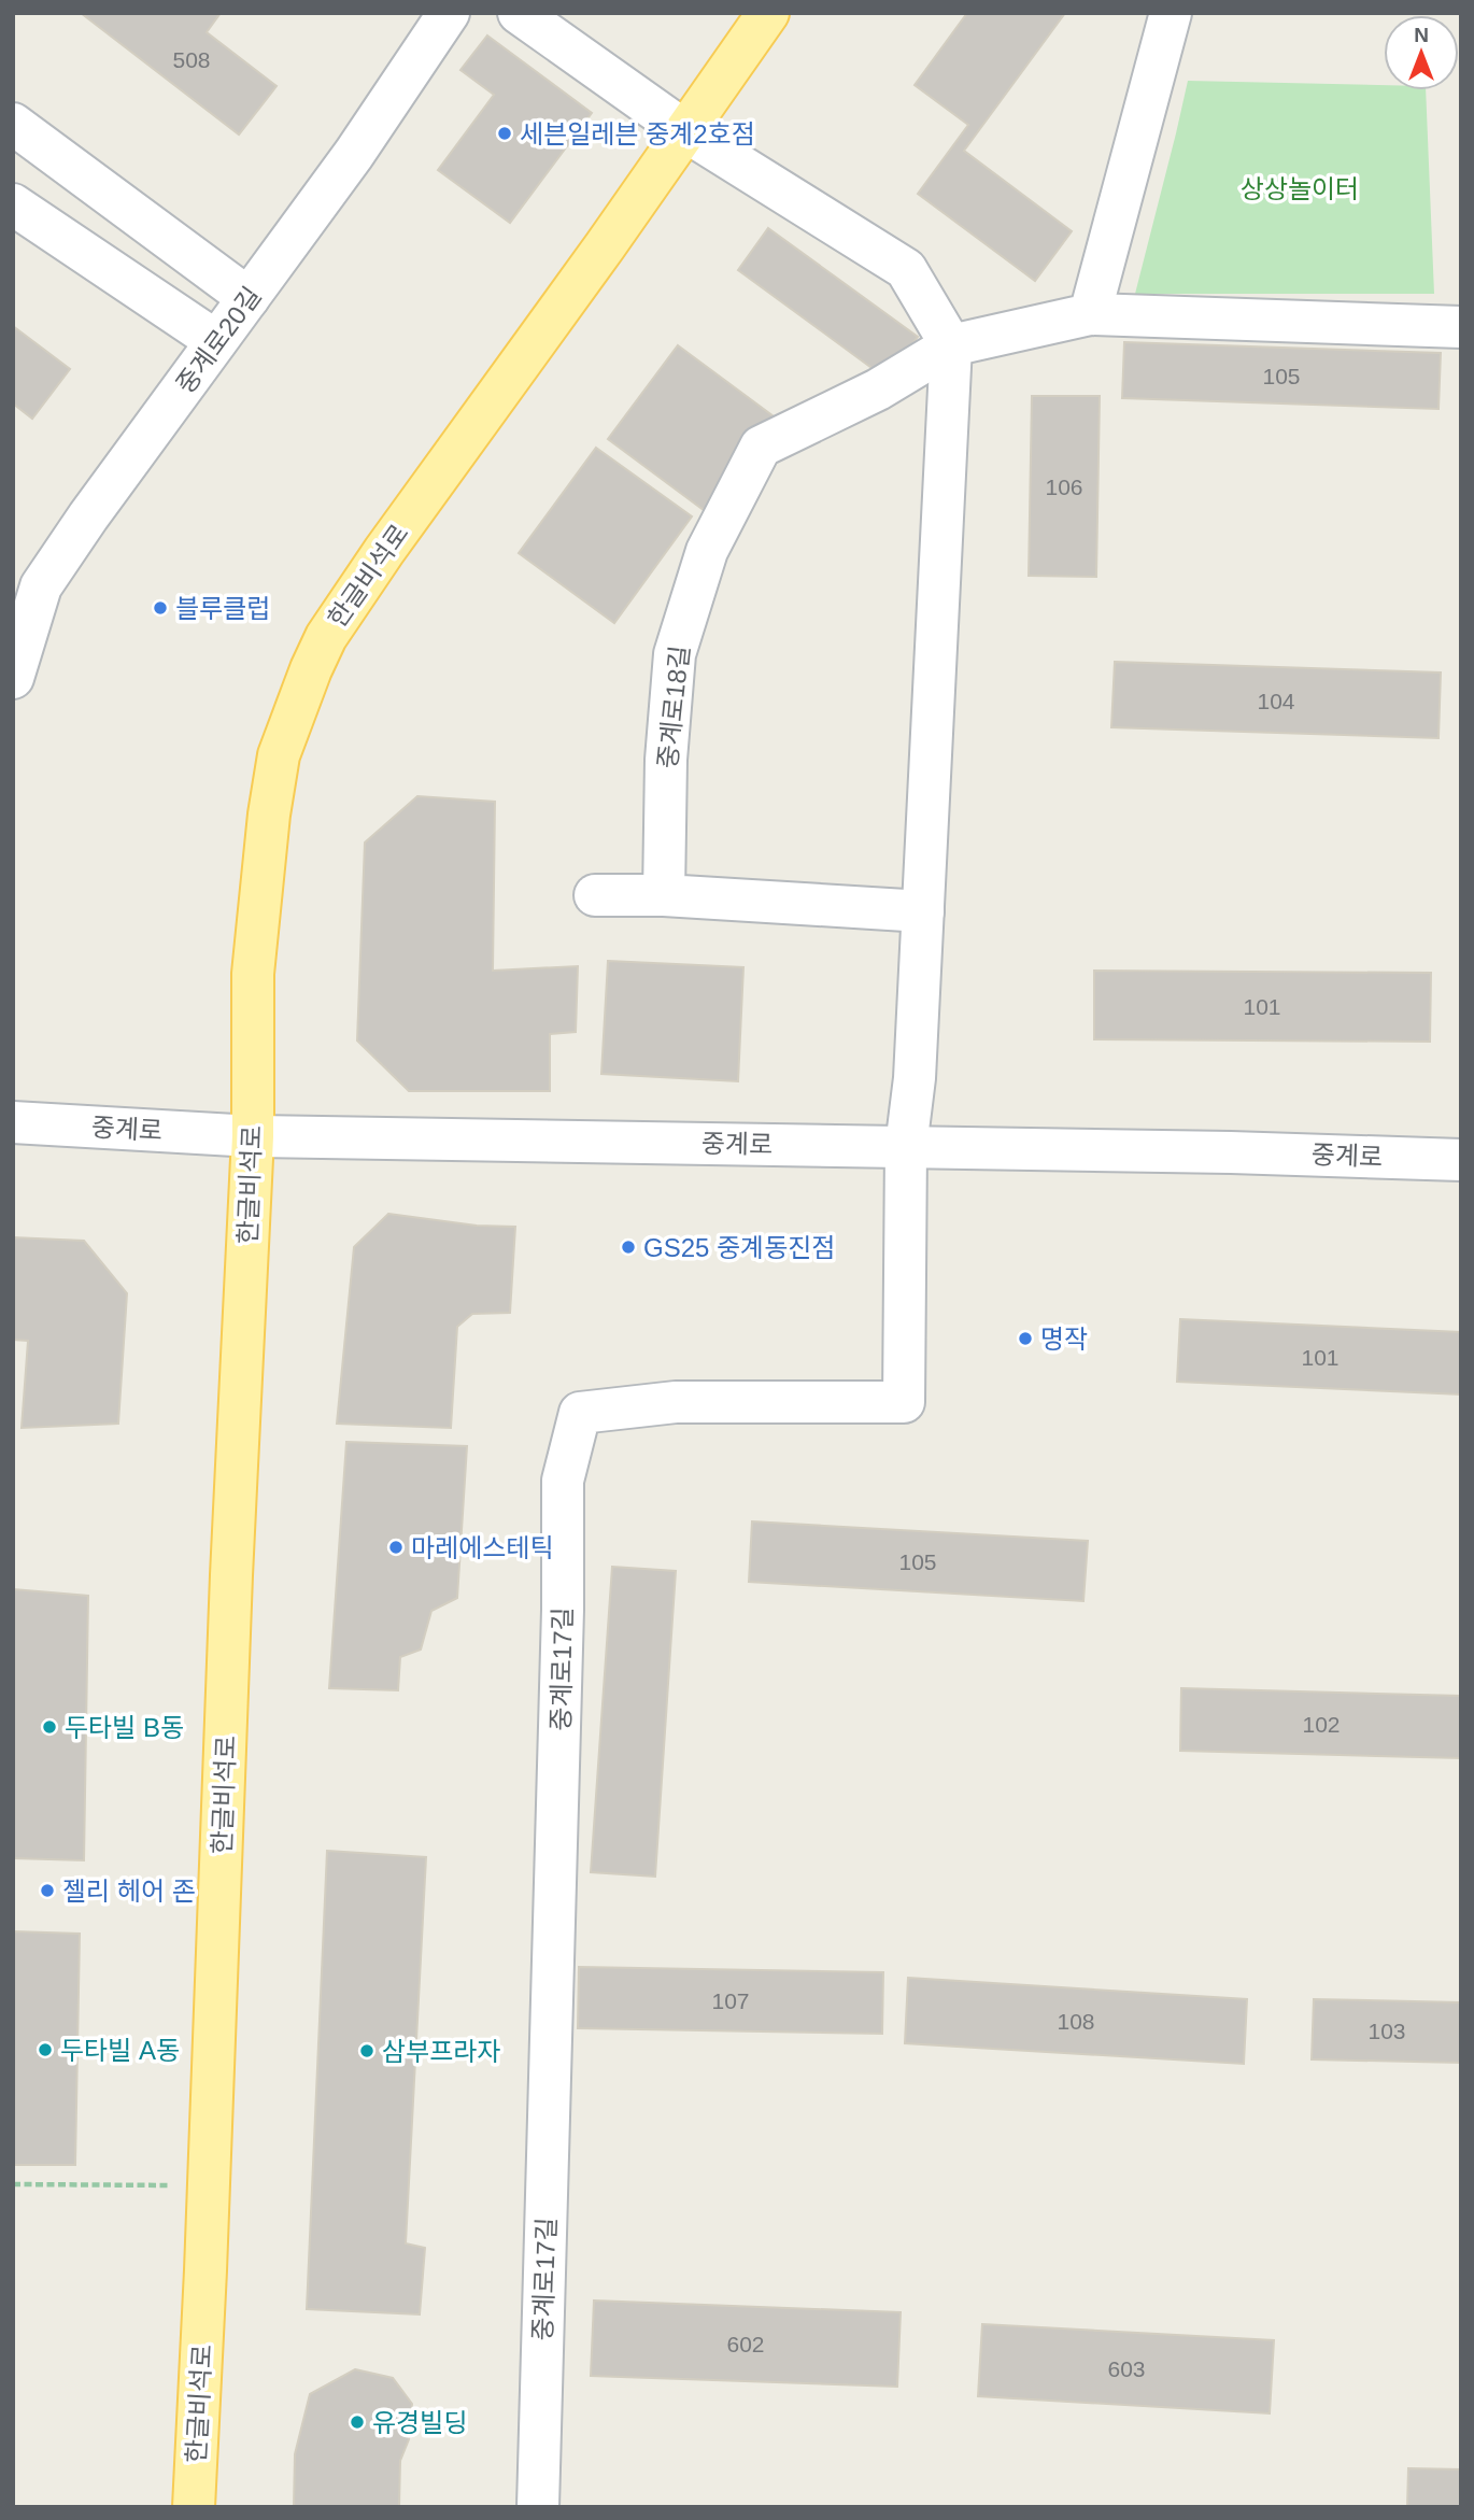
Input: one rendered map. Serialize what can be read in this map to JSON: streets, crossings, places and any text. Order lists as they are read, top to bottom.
{
  "streets": {
    "main road": ["한글비석로"],
    "street": [
      "중계로20길",
      "중계로18길",
      "중계로",
      "중계로17길"
    ]
  },
  "crossings": [
    ["한글비석로", "중계로"],
    ["중계로", "중계로17길"]
  ],
  "parks": ["상상놀이터"],
  "places": [
    "세븐일레븐 중계2호점",
    "블루클럽",
    "GS25 중계동진점",
    "명작",
    "마레에스테틱",
    "두타빌 B동",
    "젤리 헤어 존",
    "두타빌 A동",
    "삼부프라자",
    "유경빌딩"
  ],
  "house_numbers": [
    "508",
    "105",
    "106",
    "104",
    "101",
    "101",
    "105",
    "102",
    "107",
    "108",
    "103",
    "602",
    "603"
  ],
  "north": "top"
}
